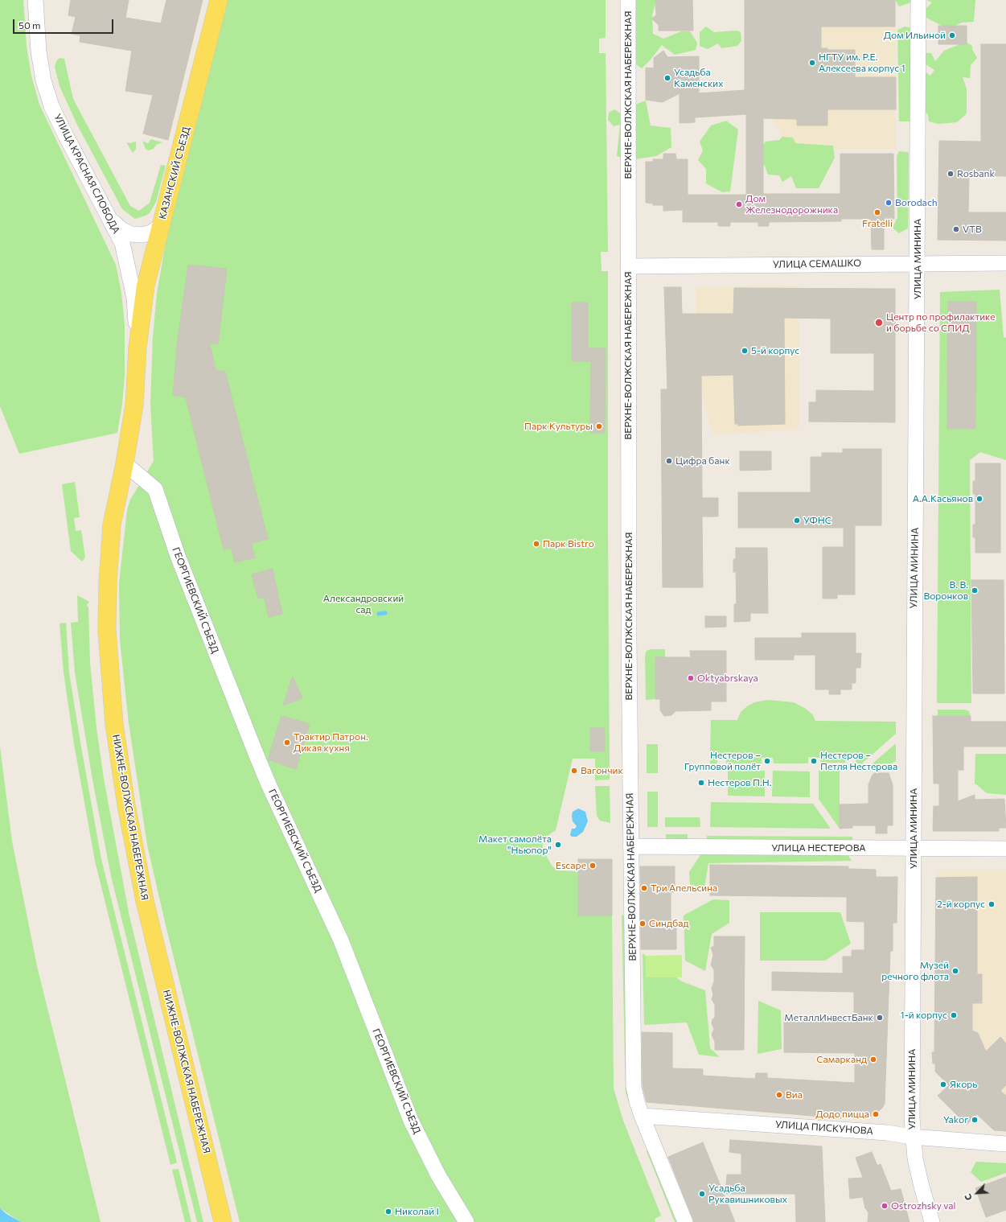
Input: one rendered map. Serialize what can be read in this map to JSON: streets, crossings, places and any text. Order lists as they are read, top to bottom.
{
  "streets": {
    "main road": ["КАЗАНСКИЙ СЪЕЗД", "НИЖНЕ-ВОЛЖСКАЯ НАБЕРЕЖНАЯ"],
    "street": [
      "ВЕРХНЕ-ВОЛЖСКАЯ НАБЕРЕЖНАЯ",
      "УЛИЦА КРАСНАЯ СЛОБОДА",
      "УЛИЦА МИНИНА",
      "УЛИЦА СЕМАШКО",
      "ГЕОРГИЕВСКИЙ СЪЕЗД",
      "УЛИЦА НЕСТЕРОВА",
      "УЛИЦА ПИСКУНОВА"
    ]
  },
  "crossings": [
    ["ВЕРХНЕ-ВОЛЖСКАЯ НАБЕРЕЖНАЯ", "УЛИЦА СЕМАШКО"],
    ["ВЕРХНЕ-ВОЛЖСКАЯ НАБЕРЕЖНАЯ", "УЛИЦА НЕСТЕРОВА"],
    ["ВЕРХНЕ-ВОЛЖСКАЯ НАБЕРЕЖНАЯ", "УЛИЦА ПИСКУНОВА"],
    ["КАЗАНСКИЙ СЪЕЗД", "УЛИЦА КРАСНАЯ СЛОБОДА"],
    ["КАЗАНСКИЙ СЪЕЗД", "НИЖНЕ-ВОЛЖСКАЯ НАБЕРЕЖНАЯ"],
    ["УЛИЦА КРАСНАЯ СЛОБОДА", "НИЖНЕ-ВОЛЖСКАЯ НАБЕРЕЖНАЯ"],
    ["УЛИЦА МИНИНА", "УЛИЦА СЕМАШКО"],
    ["УЛИЦА МИНИНА", "УЛИЦА НЕСТЕРОВА"],
    ["УЛИЦА МИНИНА", "УЛИЦА ПИСКУНОВА"],
    ["ГЕОРГИЕВСКИЙ СЪЕЗД", "НИЖНЕ-ВОЛЖСКАЯ НАБЕРЕЖНАЯ"]
  ],
  "parks": ["Александровский сад"],
  "places": [
    "Дом Ильиной",
    "НГТУ им. Р.Е. Алексеева корпус 1",
    "Усадьба Каменских",
    "Rosbank",
    "Borodach",
    "Дом Железнодорожника",
    "Fratelli",
    "VTB",
    "Центр по профилактике и борьбе со СПИД",
    "5-й корпус",
    "Парк Культуры",
    "Цифра банк",
    "А.А.Касьянов",
    "УФНС",
    "Парк Bistro",
    "В. В. Воронков",
    "Oktyabrskaya",
    "Трактир Патрон. Дикая кухня",
    "Нестеров – Групповой полёт",
    "Нестеров – Петля Нестерова",
    "Вагончик",
    "Нестеров П.Н.",
    "Макет самолёта \"Ньюпор\"",
    "Escape",
    "Три Апельсина",
    "2-й корпус",
    "Синдбад",
    "Музей речного флота",
    "1-й корпус",
    "МеталлИнвестБанк",
    "Самарканд",
    "Якорь",
    "Виа",
    "Додо пицца",
    "Yakor",
    "Усадьба Рукавишниковых",
    "Ostrozhsky val",
    "Николай I"
  ],
  "scale_bar": "50 m",
  "north": "bottom left"
}
